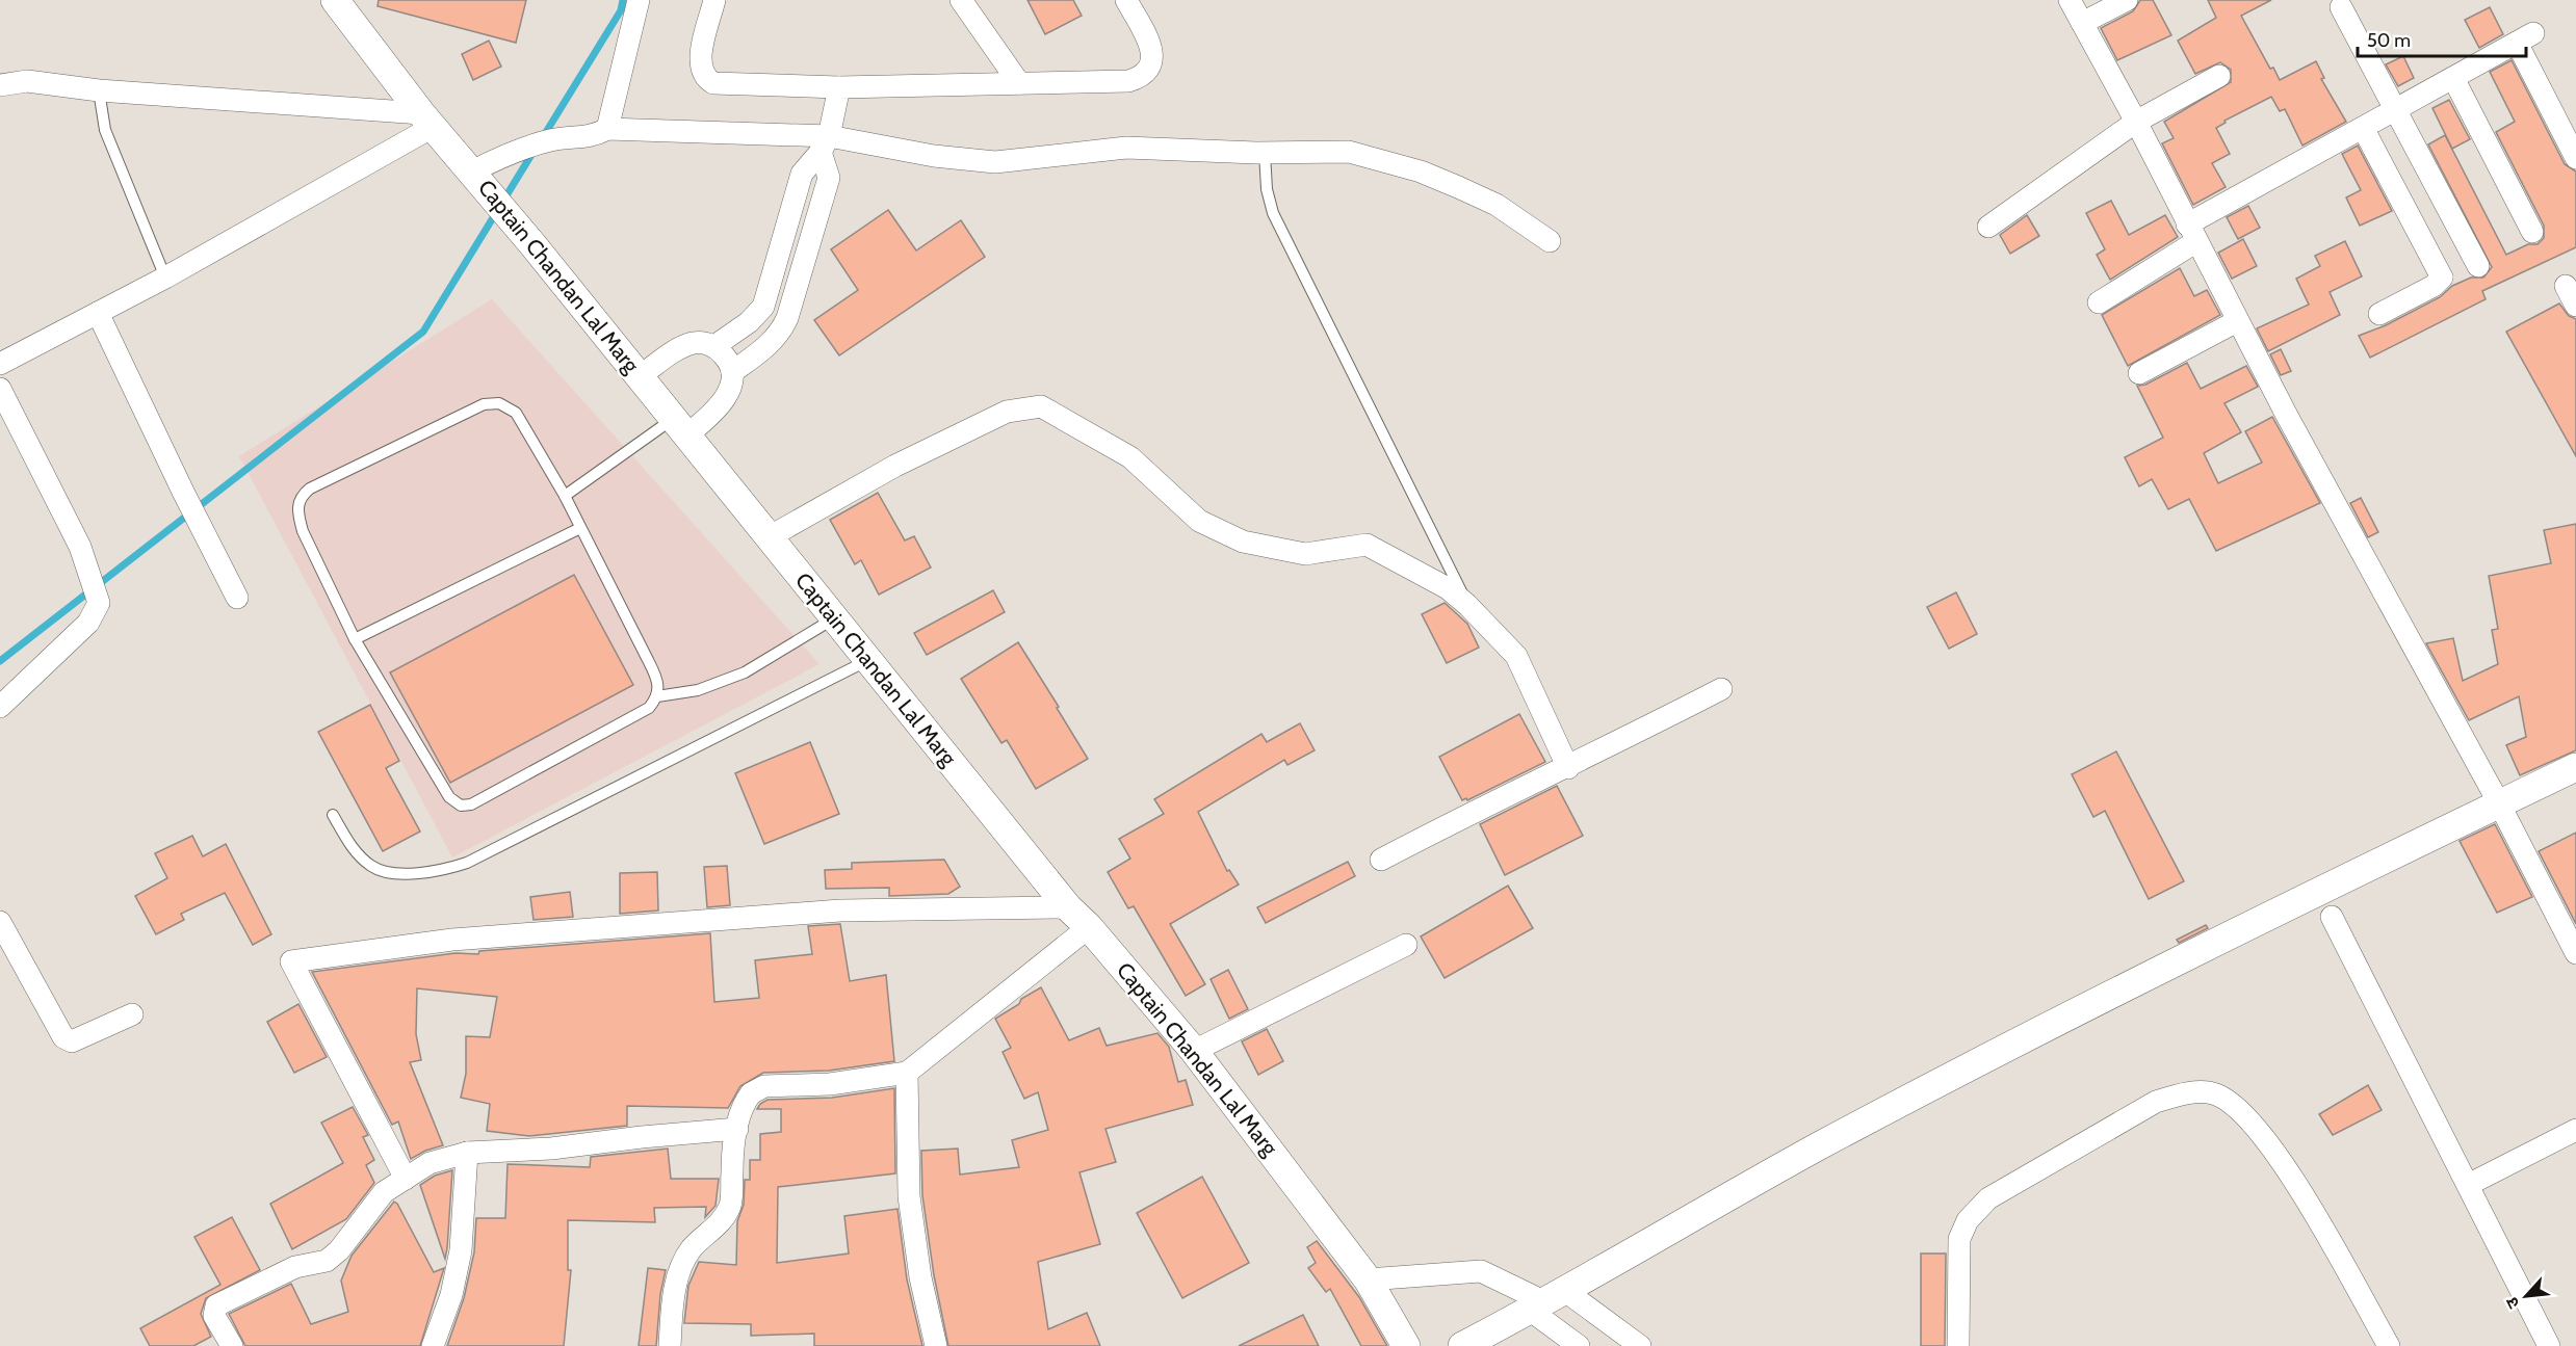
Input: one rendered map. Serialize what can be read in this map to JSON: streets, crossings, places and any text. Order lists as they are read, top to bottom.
{
  "streets": {
    "street": ["Captain Chandan Lal Marg"]
  },
  "scale_bar": "50 m",
  "north": "bottom left"
}
